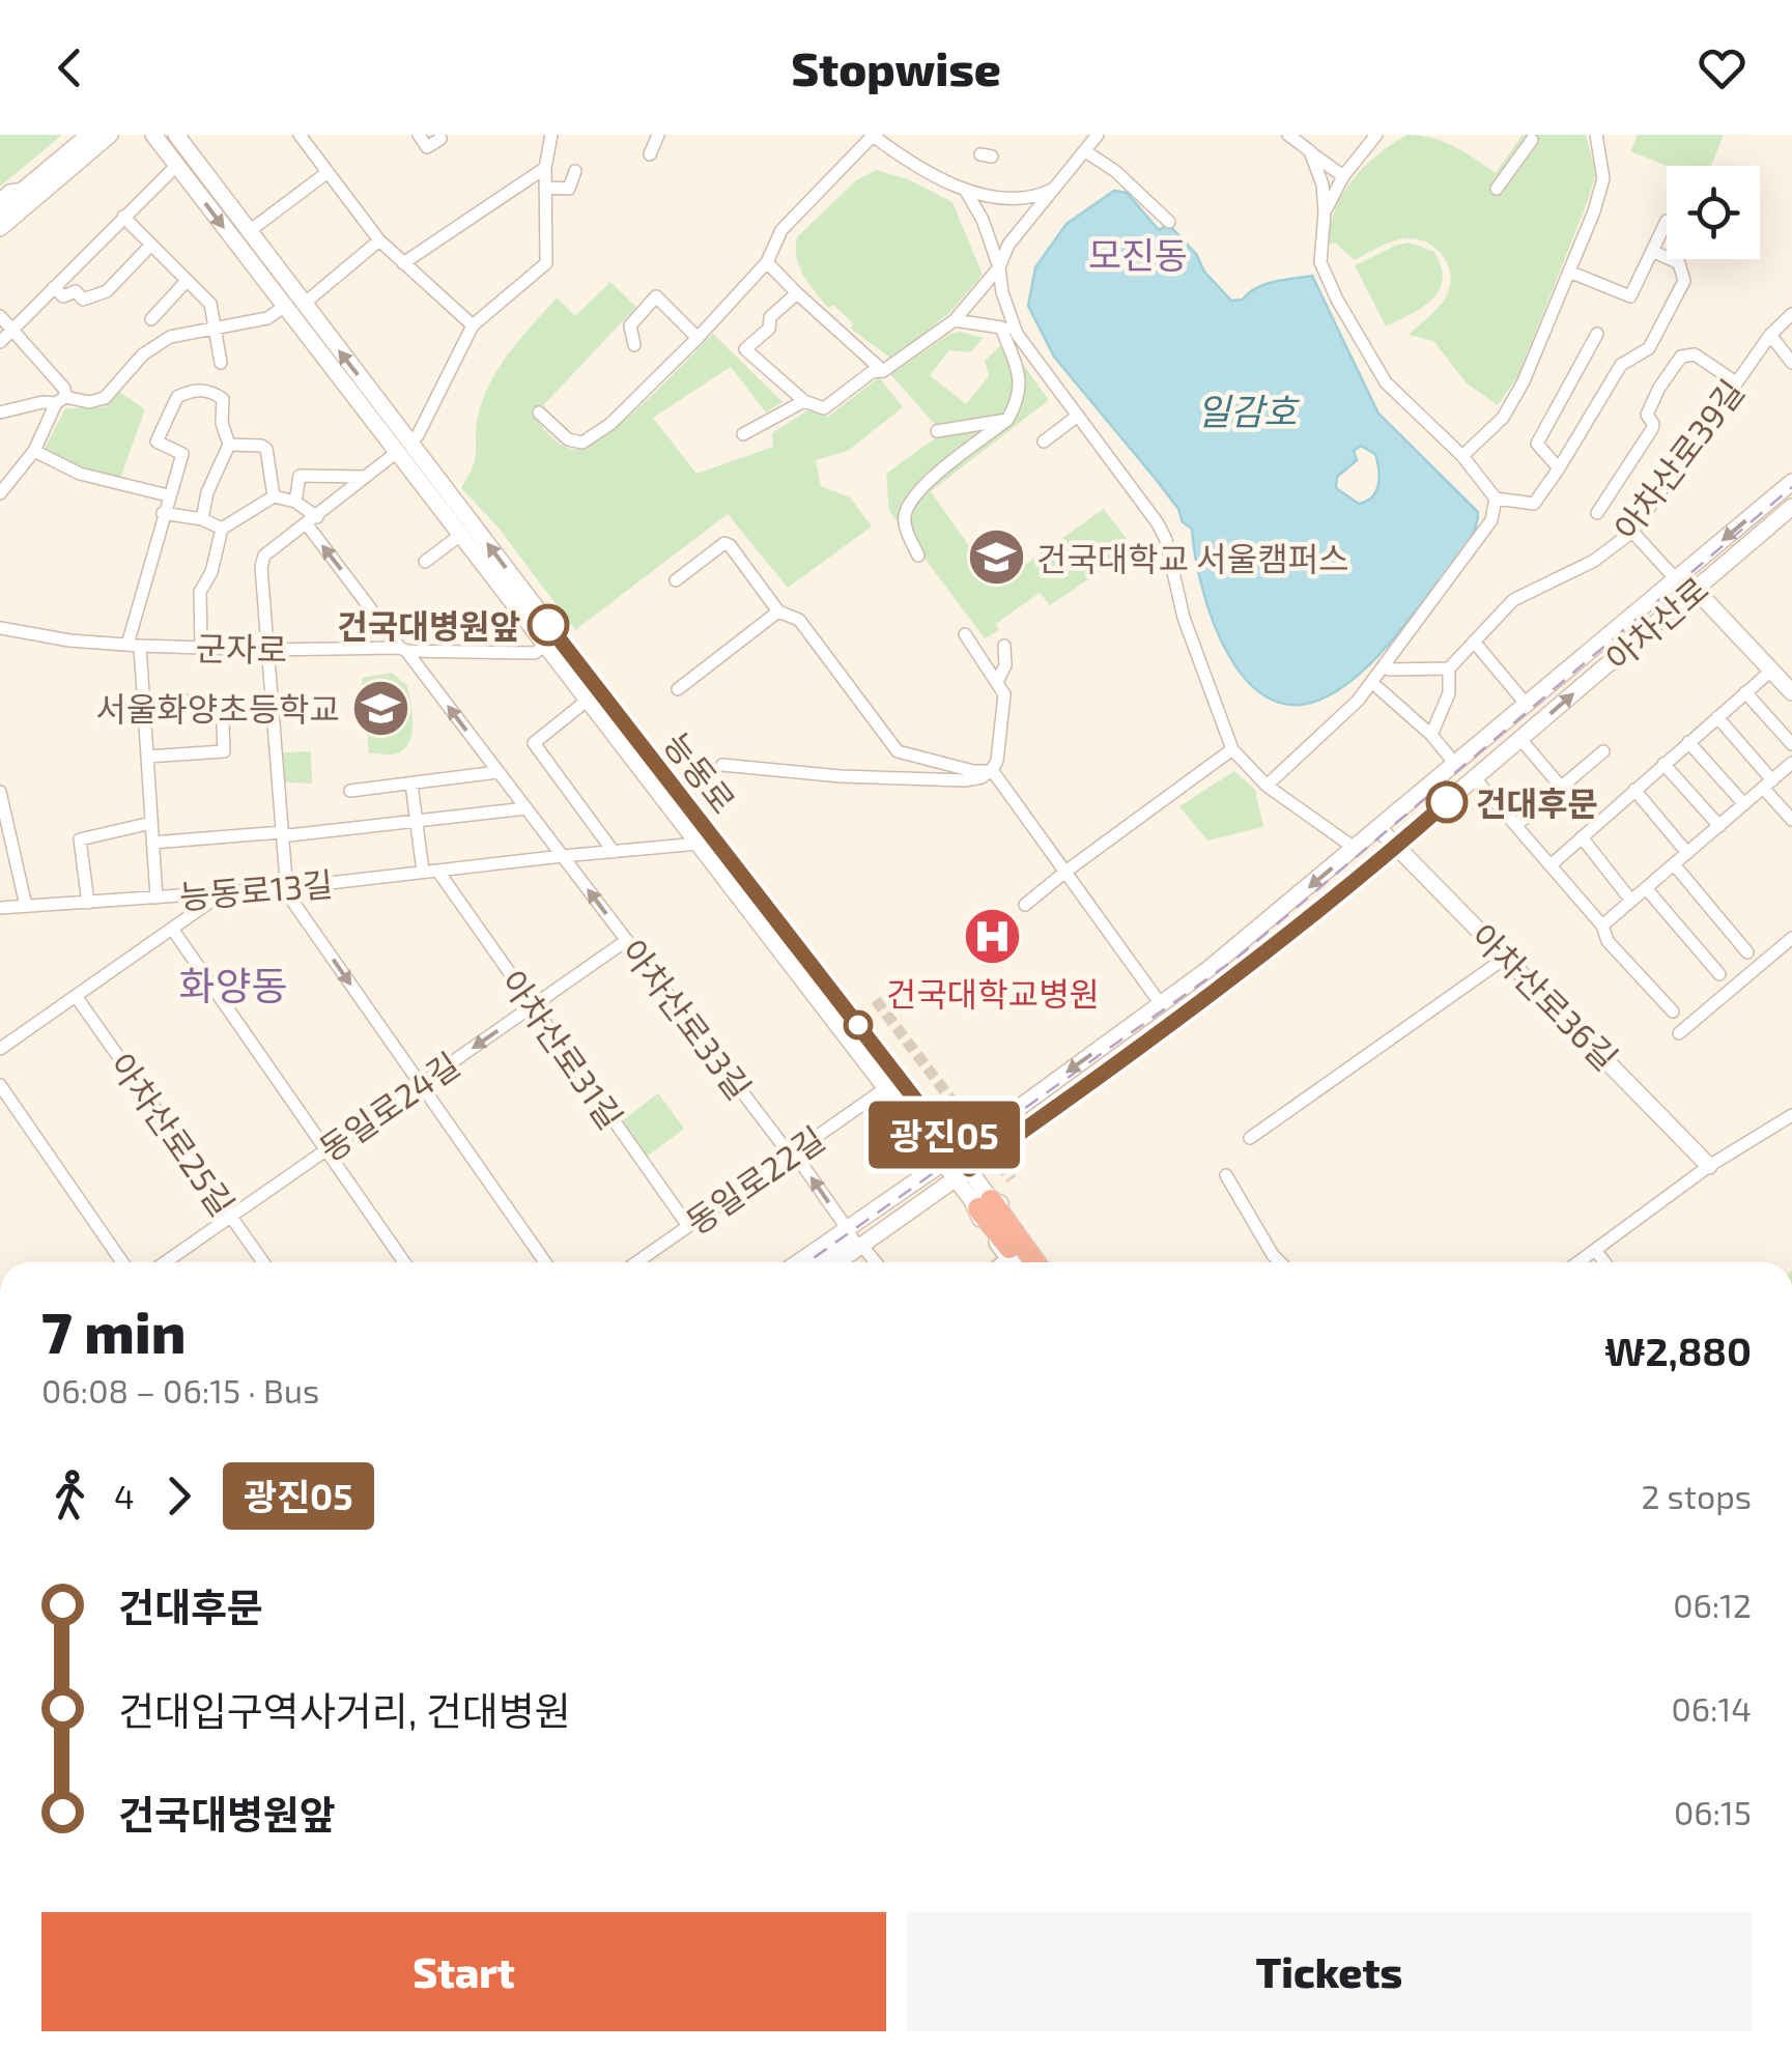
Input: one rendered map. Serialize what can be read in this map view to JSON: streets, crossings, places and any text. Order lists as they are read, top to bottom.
{
  "streets": {
    "highway": ["능동로"],
    "main road": ["아차산로", "아차산로36길"],
    "street": [
      "아차산로39길",
      "군자로",
      "능동로13길",
      "아차산로33길",
      "아차산로31길",
      "동일로24길",
      "아차산로25길",
      "동일로22길"
    ]
  },
  "crossings": [
    ["아차산로39길", "아차산로"],
    ["아차산로", "능동로"],
    ["아차산로", "아차산로36길"],
    ["아차산로", "아차산로33길"],
    ["군자로", "능동로"],
    ["군자로", "아차산로33길"],
    ["능동로", "능동로13길"],
    ["능동로", "동일로22길"],
    ["능동로13길", "아차산로33길"],
    ["능동로13길", "아차산로31길"],
    ["아차산로33길", "동일로24길"],
    ["아차산로33길", "동일로22길"],
    ["아차산로31길", "동일로24길"],
    ["아차산로31길", "동일로22길"],
    ["동일로24길", "아차산로25길"]
  ],
  "one_way": ["아차산로33길"],
  "districts": ["모진동", "화양동"],
  "water": ["일감호"],
  "places": {
    "school or university": ["건국대학교 서울캠퍼스", "서울화양초등학교"],
    "other": ["건국대병원앞", "건대후문"],
    "hospital": ["건국대학교병원"]
  },
  "lines": ["bus line 광진05"],
  "page": {
    "header": "Stopwise",
    "on_map": "광진05",
    "heading": ["7 min", "06:08 – 06:15 · Bus", "₩2,880"],
    "legs": ["4", "광진05", "2 stops"],
    "list": [
      {
        "name": "건대후문",
        "value": "06:12"
      },
      {
        "name": "건대입구역사거리, 건대병원",
        "value": "06:14"
      },
      {
        "name": "건국대병원앞",
        "value": "06:15"
      }
    ],
    "buttons": ["Start", "Tickets"]
  }
}
